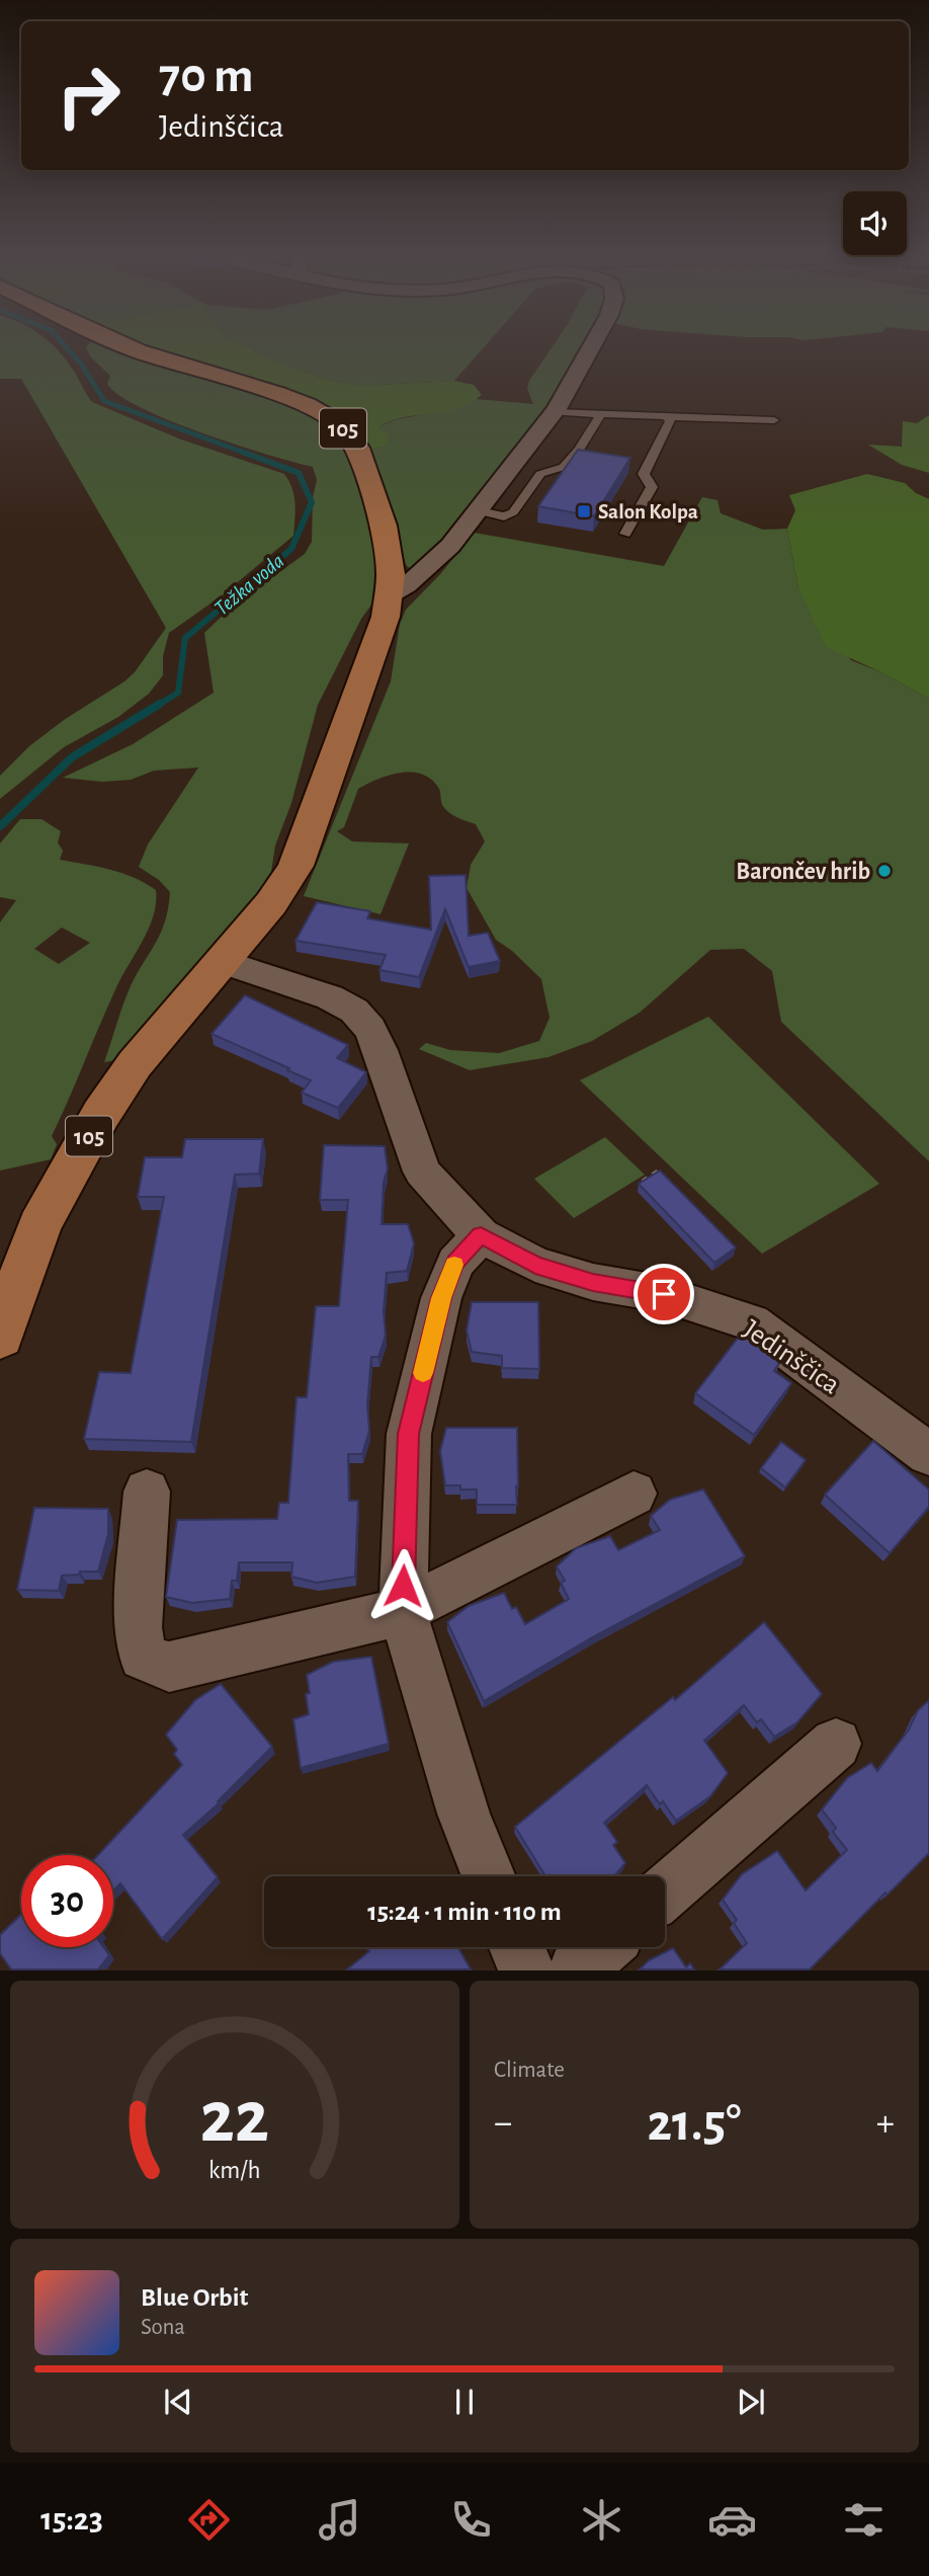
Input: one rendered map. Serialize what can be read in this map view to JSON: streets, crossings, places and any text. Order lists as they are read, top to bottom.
{
  "streets": {
    "main road": ["105"],
    "street": ["Jedinščica"]
  },
  "crossings": [
    ["105", "Jedinščica"]
  ],
  "water": ["Težka voda"],
  "places": {
    "transit": ["Salon Kolpa"],
    "other": ["Barončev hrib"]
  },
  "page": {
    "turn": ["70 m", "Jedinščica"],
    "limit": "30",
    "trip": "15:24 · 1 min · 110 m",
    "tile": "Climate",
    "heat": ["−", "21.5°", "+"],
    "song": ["Blue Orbit", "Sona"],
    "tabs": "15:23",
    "gauge": ["22", "km/h"]
  }
}
